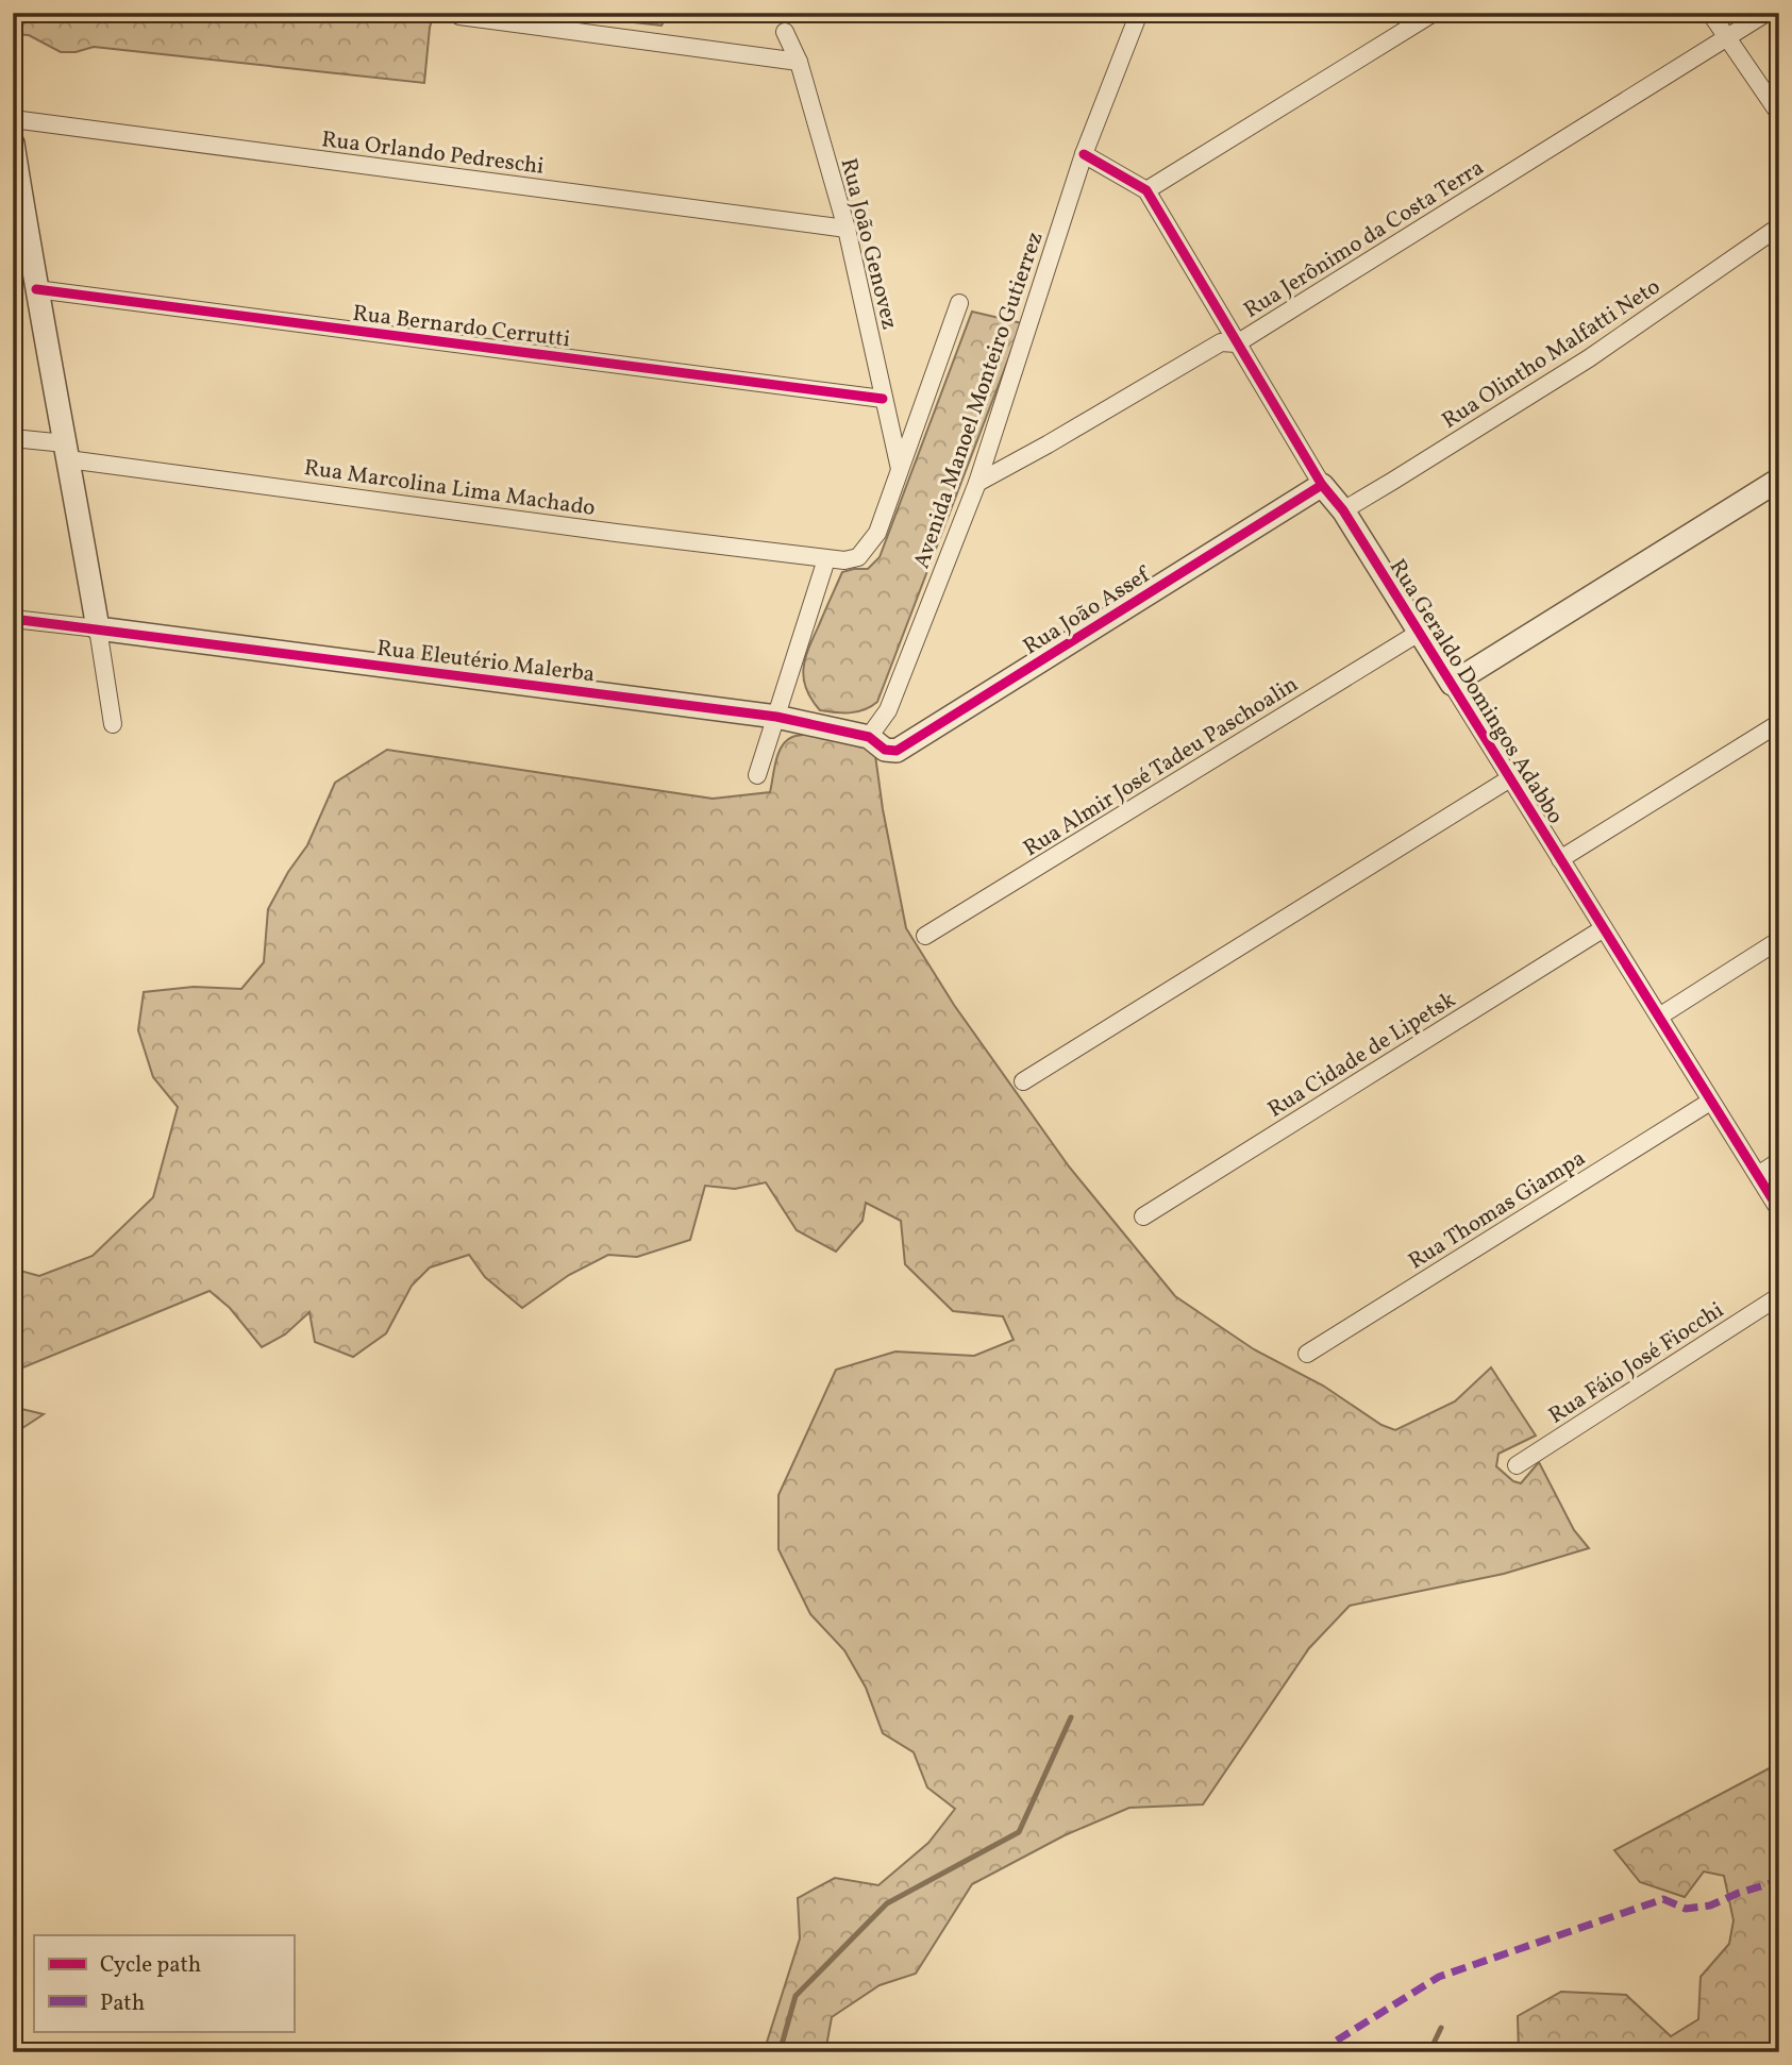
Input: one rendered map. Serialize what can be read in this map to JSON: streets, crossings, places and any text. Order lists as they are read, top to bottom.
{
  "streets": {
    "street": [
      "Rua Orlando Pedreschi",
      "Rua Jerônimo da Costa Terra",
      "Rua João Genovez",
      "Rua Bernardo Cerrutti",
      "Rua Olintho Malfatti Neto",
      "Avenida Manoel Monteiro Gutierrez",
      "Rua Marcolina Lima Machado",
      "Rua João Assef",
      "Rua Eleutério Malerba",
      "Rua Geraldo Domingos Adabbo",
      "Rua Almir José Tadeu Paschoalin",
      "Rua Cidade de Lipetsk",
      "Rua Thomas Giampa",
      "Rua Fáio José Fiocchi"
    ]
  },
  "crossings": [
    ["Rua Orlando Pedreschi", "Rua João Genovez"],
    ["Rua Jerônimo da Costa Terra", "Avenida Manoel Monteiro Gutierrez"],
    ["Rua Jerônimo da Costa Terra", "Rua Geraldo Domingos Adabbo"],
    ["Rua João Genovez", "Rua Bernardo Cerrutti"],
    ["Rua João Genovez", "Rua Marcolina Lima Machado"],
    ["Rua Olintho Malfatti Neto", "Rua Geraldo Domingos Adabbo"],
    ["Avenida Manoel Monteiro Gutierrez", "Rua João Assef"],
    ["Avenida Manoel Monteiro Gutierrez", "Rua Eleutério Malerba"],
    ["Rua João Assef", "Rua Eleutério Malerba"],
    ["Rua João Assef", "Rua Geraldo Domingos Adabbo"],
    ["Rua Geraldo Domingos Adabbo", "Rua Almir José Tadeu Paschoalin"],
    ["Rua Geraldo Domingos Adabbo", "Rua Cidade de Lipetsk"],
    ["Rua Geraldo Domingos Adabbo", "Rua Thomas Giampa"]
  ],
  "legend": ["Cycle path", "Path"]
}
